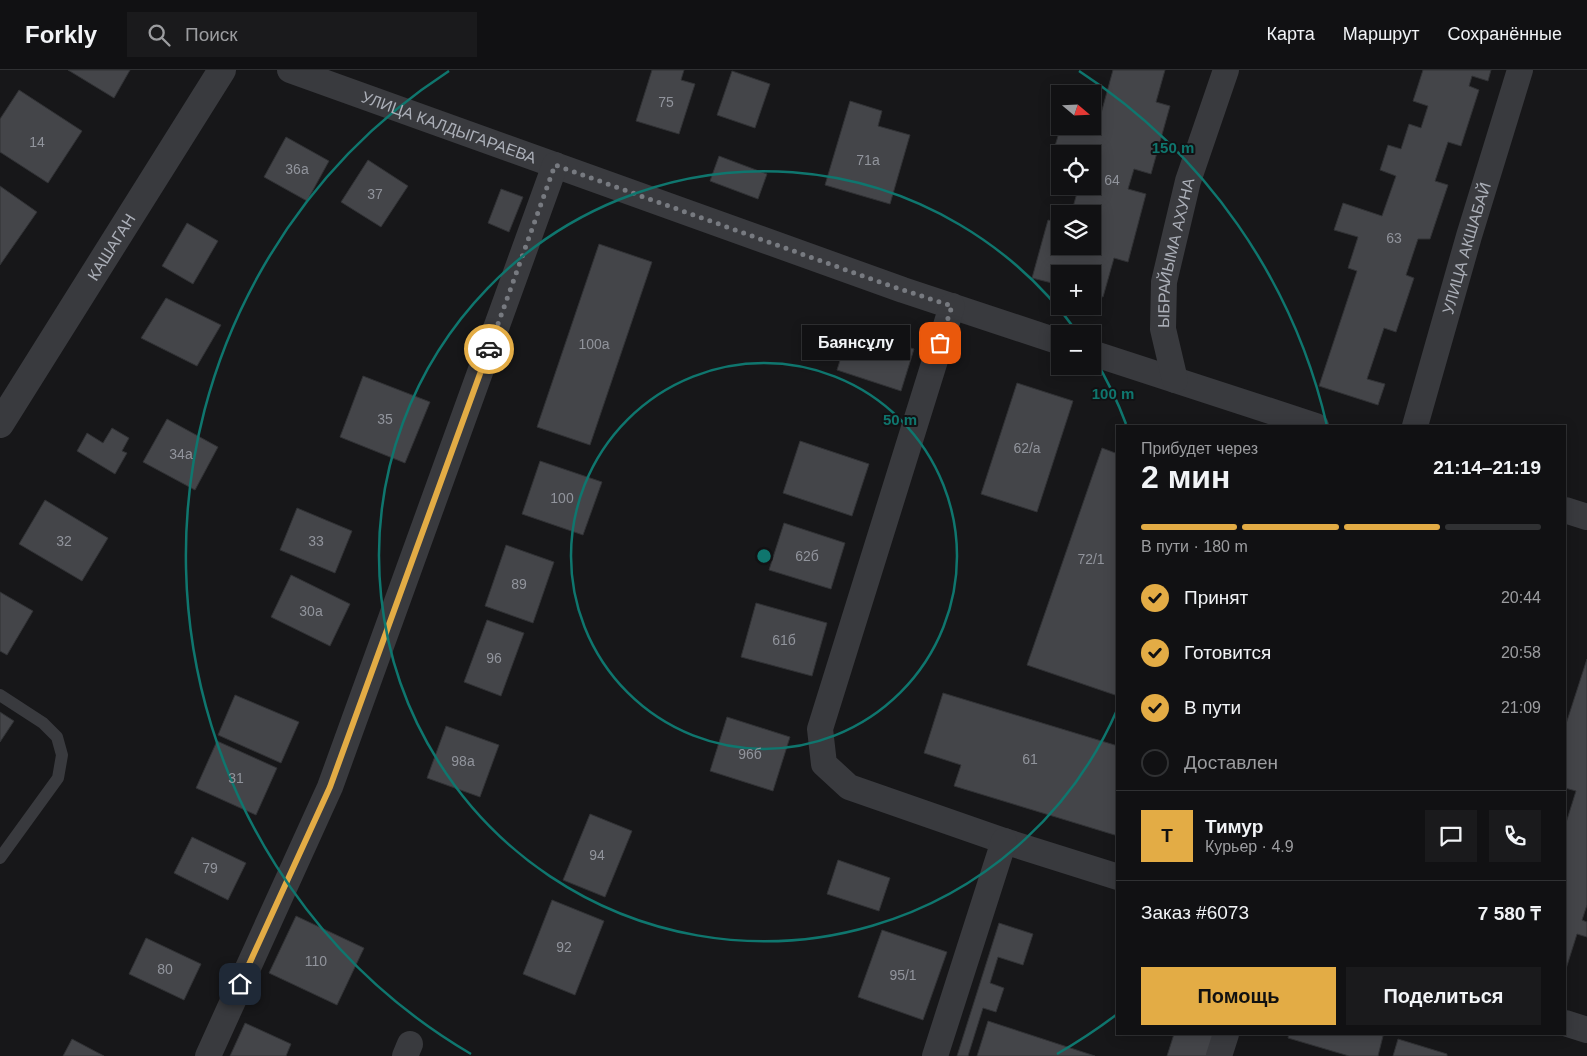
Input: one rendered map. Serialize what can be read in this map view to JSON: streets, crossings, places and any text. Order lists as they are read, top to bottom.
{
  "streets": {
    "street": [
      "УЛИЦА КАЛДЫГАРАЕВА",
      "КАШАГАН",
      "УЛИЦА АКШАБАЙ",
      "ЫБРАЙЫМА АХУНА"
    ]
  },
  "places": ["Баянсұлу"],
  "house_numbers": [
    "75",
    "14",
    "71а",
    "36а",
    "64",
    "37",
    "63",
    "100а",
    "35",
    "62/а",
    "34а",
    "100",
    "32",
    "33",
    "62б",
    "72/1",
    "89",
    "30а",
    "61б",
    "96",
    "96б",
    "61",
    "98а",
    "31",
    "94",
    "79",
    "92",
    "110",
    "80",
    "95/1"
  ],
  "north": "right",
  "page": {
    "header": "Forkly",
    "search": "Поиск",
    "nav": ["Карта", "Маршрут", "Сохранённые"],
    "map_buttons": ["+", "−"],
    "bubble": "Баянсұлу",
    "heading": ["2 мин", "Прибудет через", "21:14–21:19"],
    "panel": [
      "Тимур",
      "Курьер · 4.9",
      "Заказ #6073",
      "7 580 ₸"
    ],
    "bar": "В пути · 180 m",
    "list": [
      ["Принят", "20:44"],
      ["Готовится", "20:58"],
      ["В пути", "21:09"],
      "Доставлен"
    ],
    "round": "Т",
    "buttons": ["Помощь", "Поделиться"]
  },
  "rings": ["150 m", "100 m", "50 m"]
}
